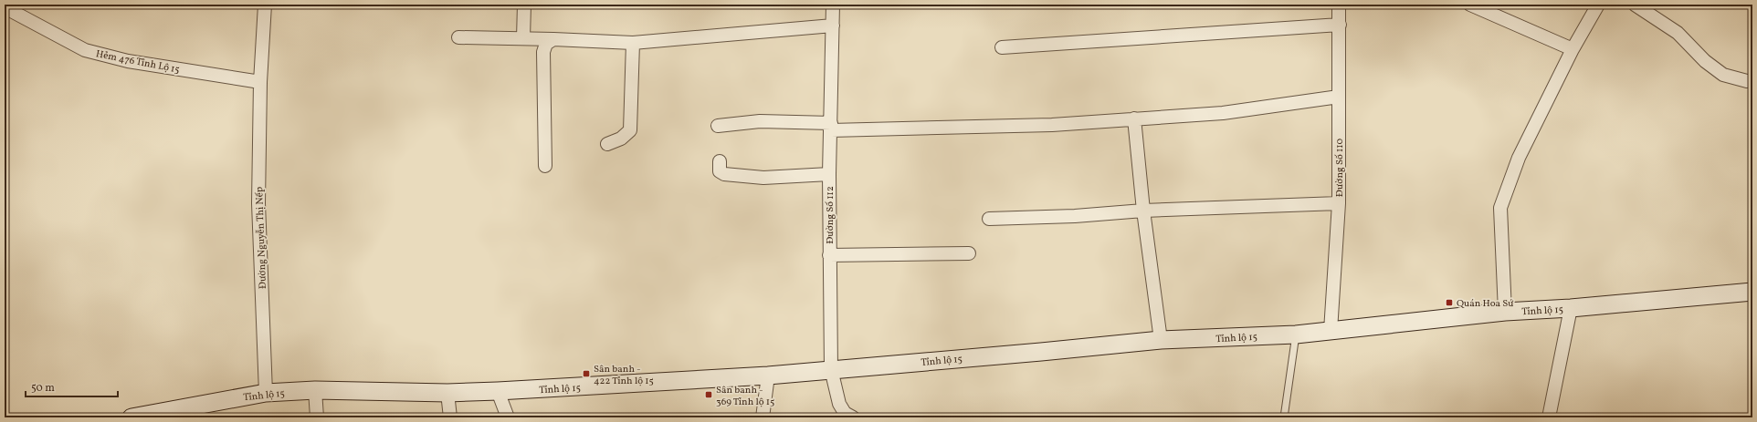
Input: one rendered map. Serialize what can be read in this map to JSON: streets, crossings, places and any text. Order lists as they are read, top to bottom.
{
  "streets": {
    "main road": ["Tỉnh lộ 15"],
    "street": [
      "Hẻm 476 Tỉnh Lộ 15",
      "Đường Số 110",
      "Đường Số 112",
      "Đường Nguyễn Thị Nếp"
    ]
  },
  "crossings": [
    ["Hẻm 476 Tỉnh Lộ 15", "Đường Nguyễn Thị Nếp"],
    ["Đường Số 110", "Tỉnh lộ 15"],
    ["Đường Số 112", "Tỉnh lộ 15"],
    ["Đường Nguyễn Thị Nếp", "Tỉnh lộ 15"]
  ],
  "places": {
    "transit": ["Quán Hoa Sứ", "Sân banh - 422 Tỉnh lộ 15", "Sân banh - 369 Tỉnh lộ 15"]
  },
  "scale_bar": "50 m"
}
